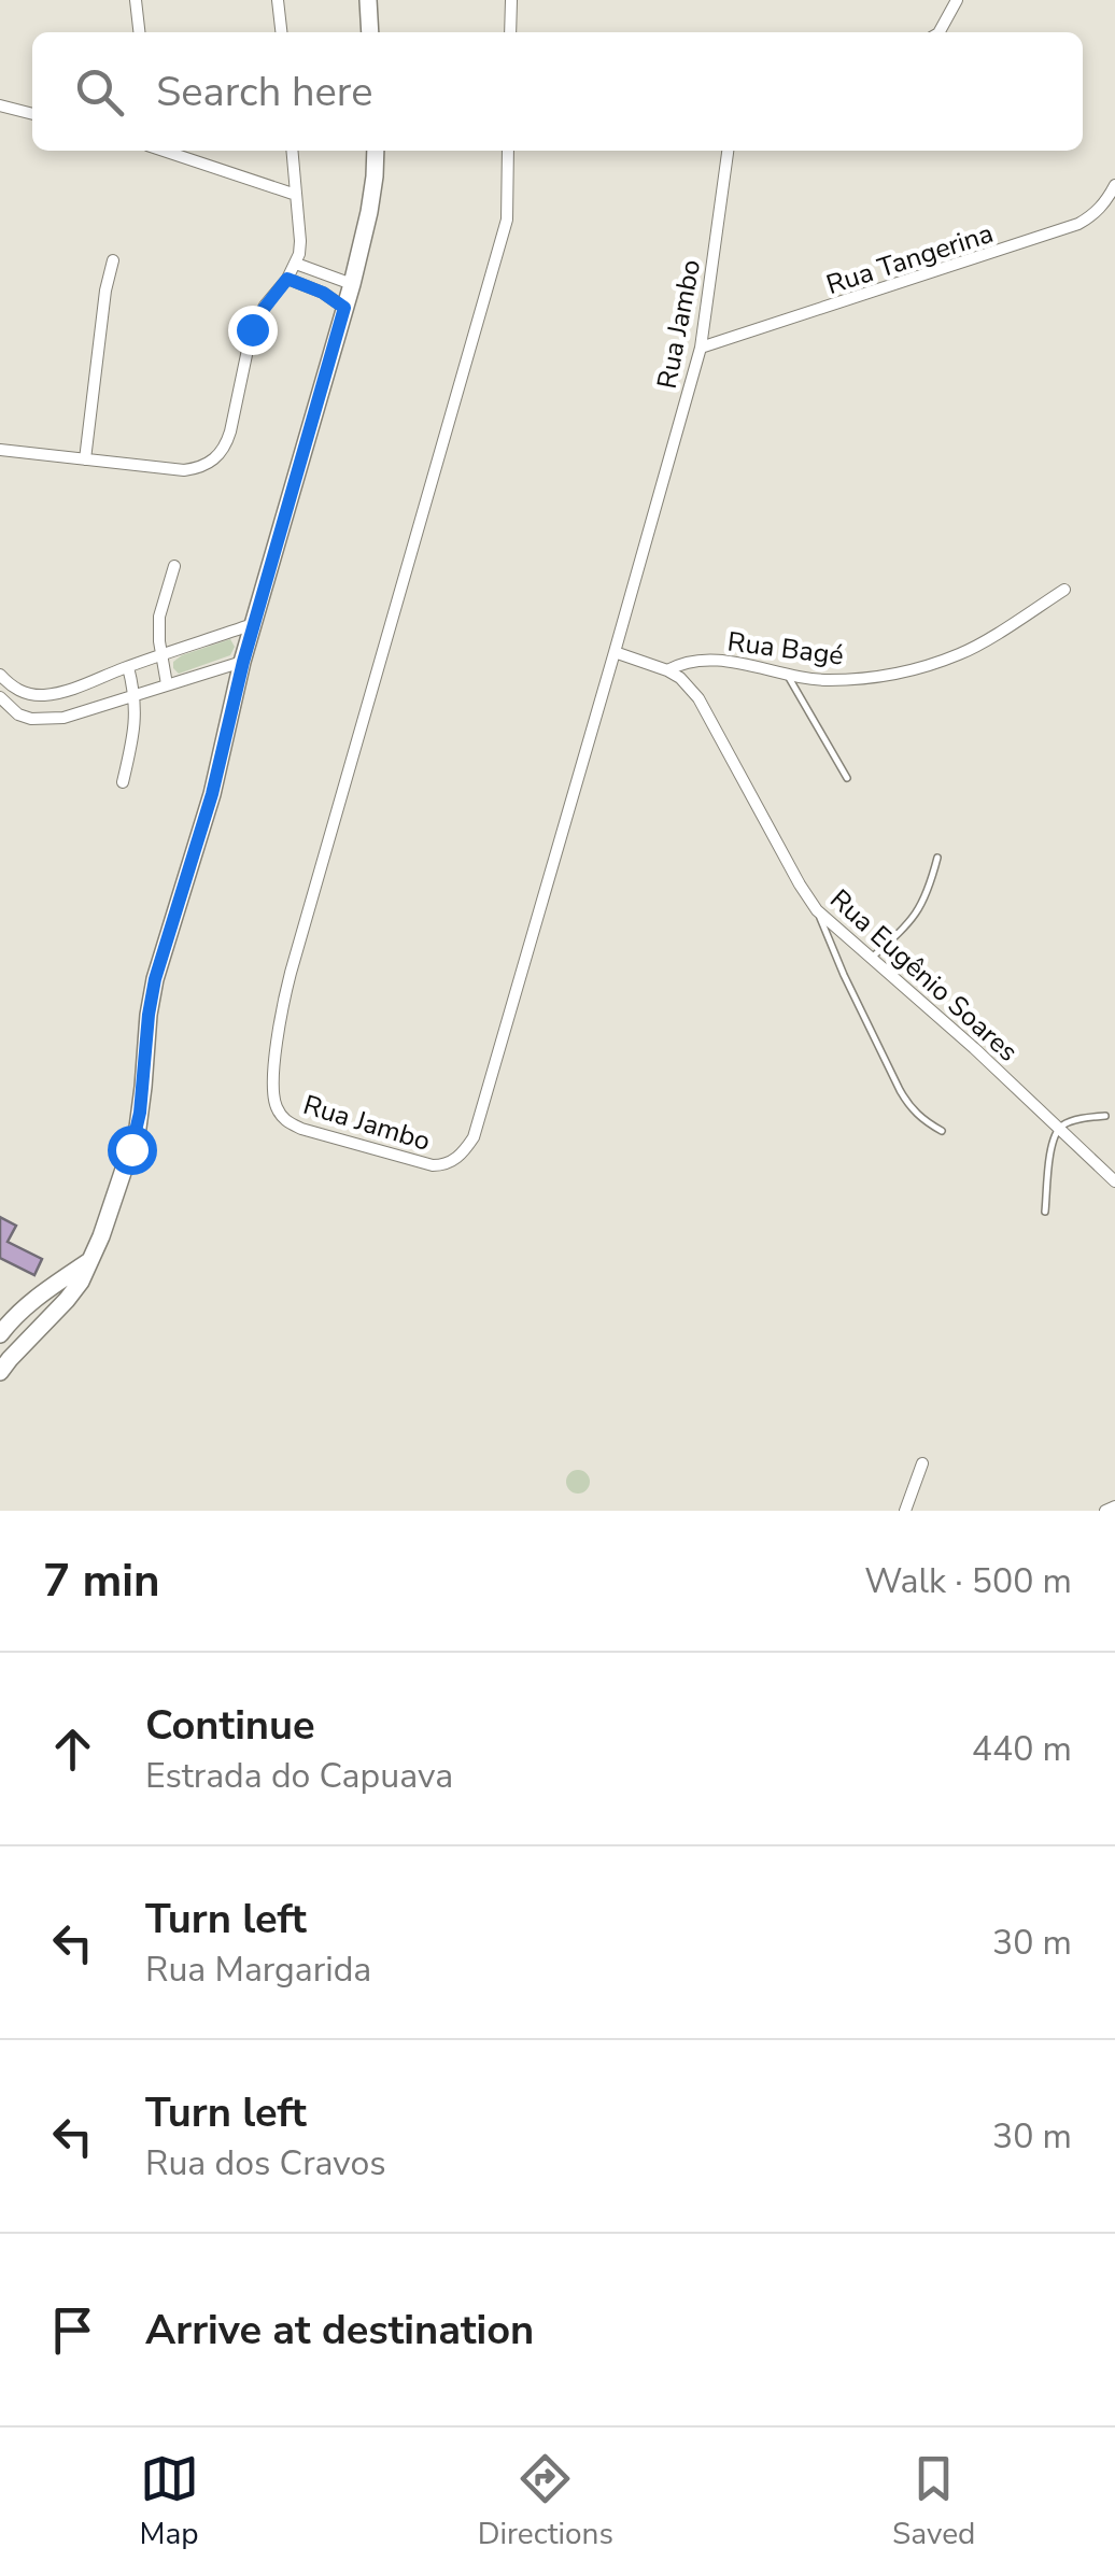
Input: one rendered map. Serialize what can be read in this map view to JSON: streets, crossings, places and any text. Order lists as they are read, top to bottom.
{
  "streets": {
    "street": [
      "Rua Tangerina",
      "Rua Jambo",
      "Rua Bagé",
      "Rua Eugênio Soares"
    ]
  },
  "crossings": [
    ["Rua Tangerina", "Rua Jambo"],
    ["Rua Jambo", "Rua Bagé"],
    ["Rua Bagé", "Rua Eugênio Soares"]
  ],
  "page": {
    "search": "Search here",
    "heading": ["7 min", "Walk · 500 m"],
    "list": [
      ["Continue", "Estrada do Capuava", "440 m"],
      ["Turn left", "Rua Margarida", "30 m"],
      ["Turn left", "Rua dos Cravos", "30 m"],
      "Arrive at destination"
    ],
    "nav": ["Map", "Directions", "Saved"]
  }
}
